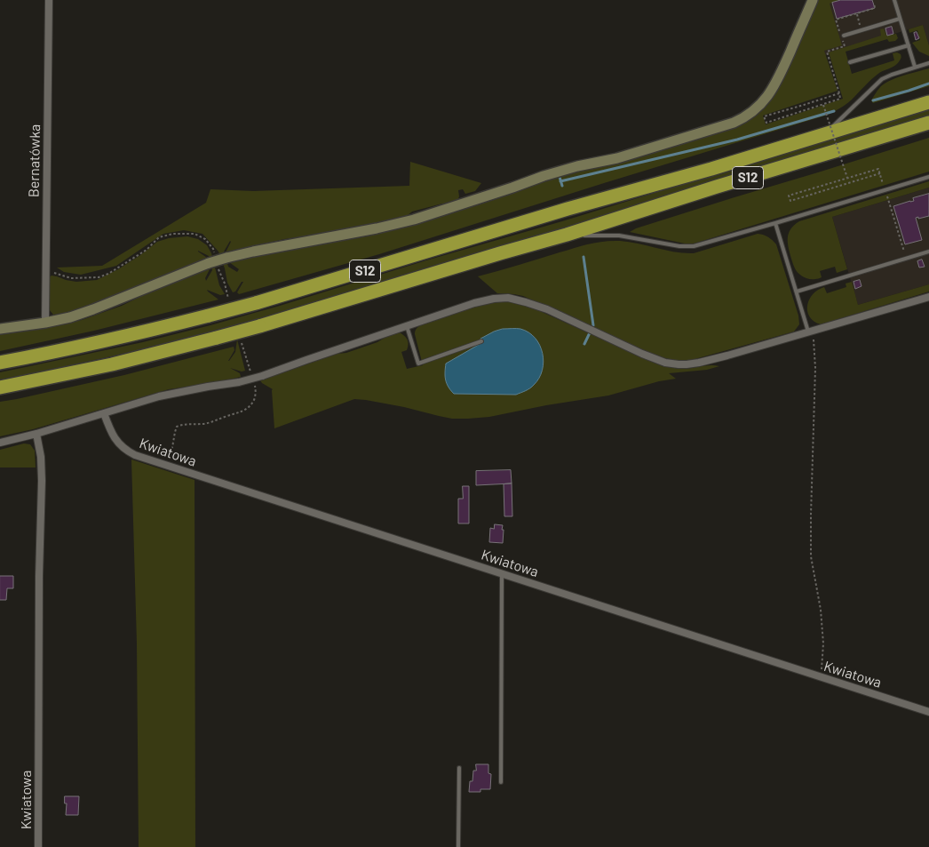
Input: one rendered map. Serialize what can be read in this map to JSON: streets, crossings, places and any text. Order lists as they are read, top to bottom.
{
  "streets": {
    "highway": ["S12"],
    "street": ["Bernatówka", "Kwiatowa"]
  }
}
